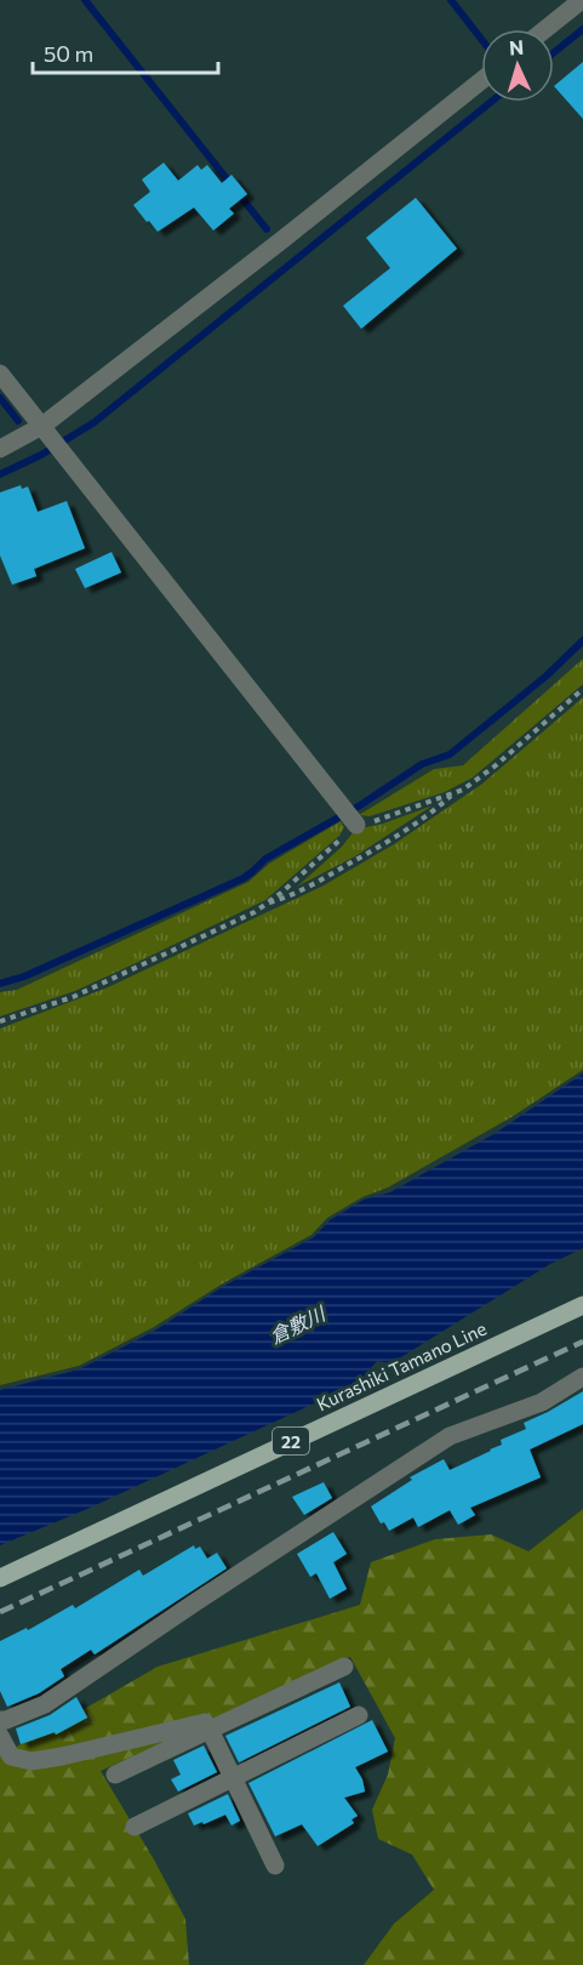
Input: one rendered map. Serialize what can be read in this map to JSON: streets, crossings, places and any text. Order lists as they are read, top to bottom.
{
  "streets": {
    "main road": ["Kurashiki Tamano Line", "22"]
  },
  "water": ["倉敷川"],
  "scale_bar": "50 m",
  "north": "top"
}
